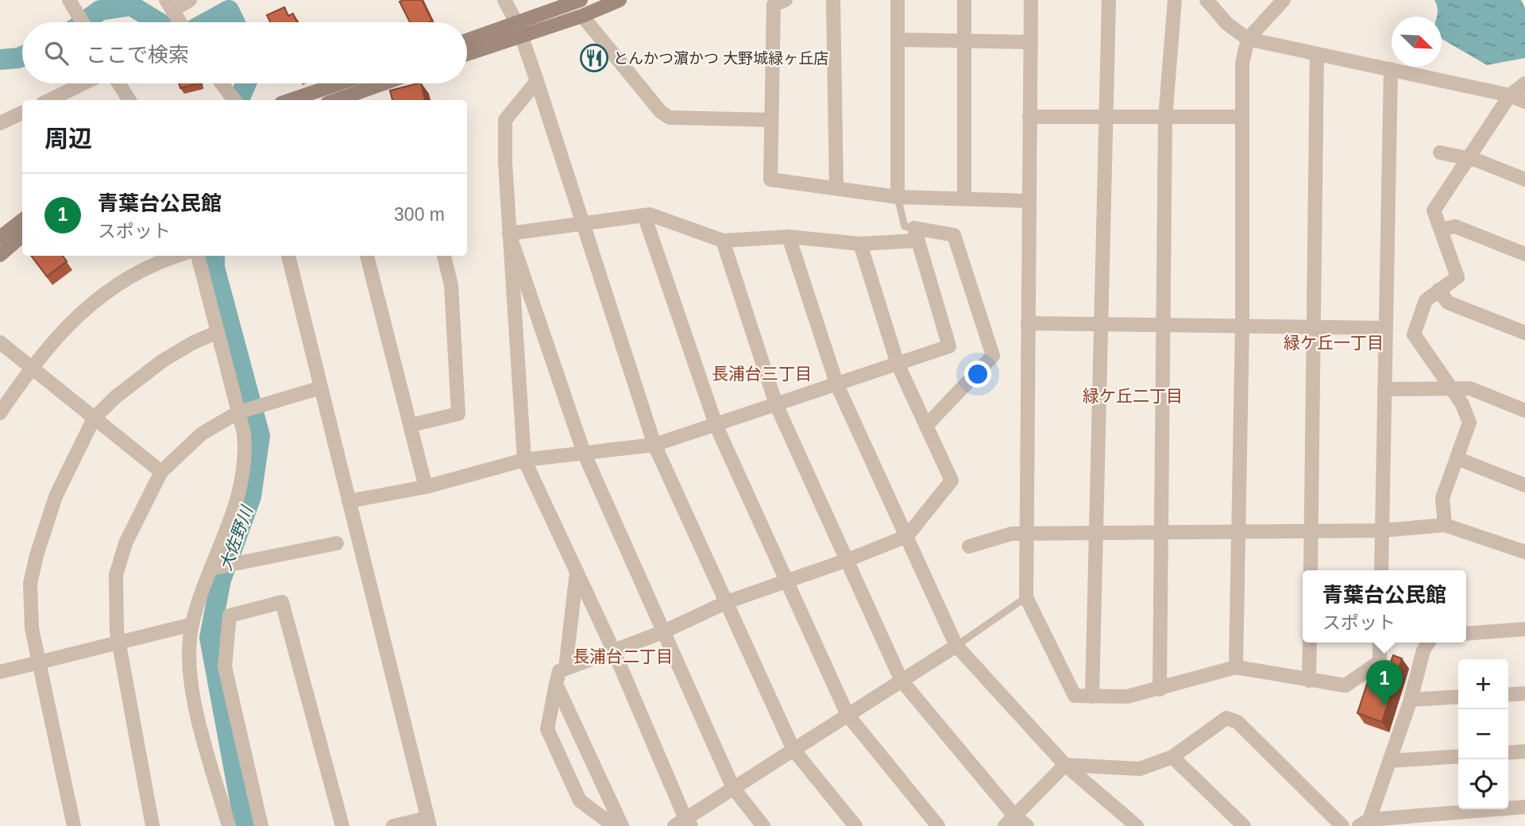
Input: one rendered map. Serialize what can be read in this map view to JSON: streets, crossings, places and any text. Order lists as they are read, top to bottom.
{
  "districts": [
    "緑ケ丘一丁目",
    "長浦台三丁目",
    "緑ケ丘二丁目",
    "長浦台二丁目"
  ],
  "water": ["大佐野川"],
  "places": {
    "restaurant": ["とんかつ濵かつ 大野城緑ヶ丘店"]
  },
  "north": "bottom right",
  "page": {
    "search": "ここで検索",
    "heading": "周辺",
    "list": [
      {
        "mark": "1",
        "name": "青葉台公民館",
        "note": "スポット",
        "value": "300 m"
      }
    ],
    "popup": ["青葉台公民館", "スポット"],
    "map_buttons": ["+", "−"],
    "pins": "1"
  }
}
